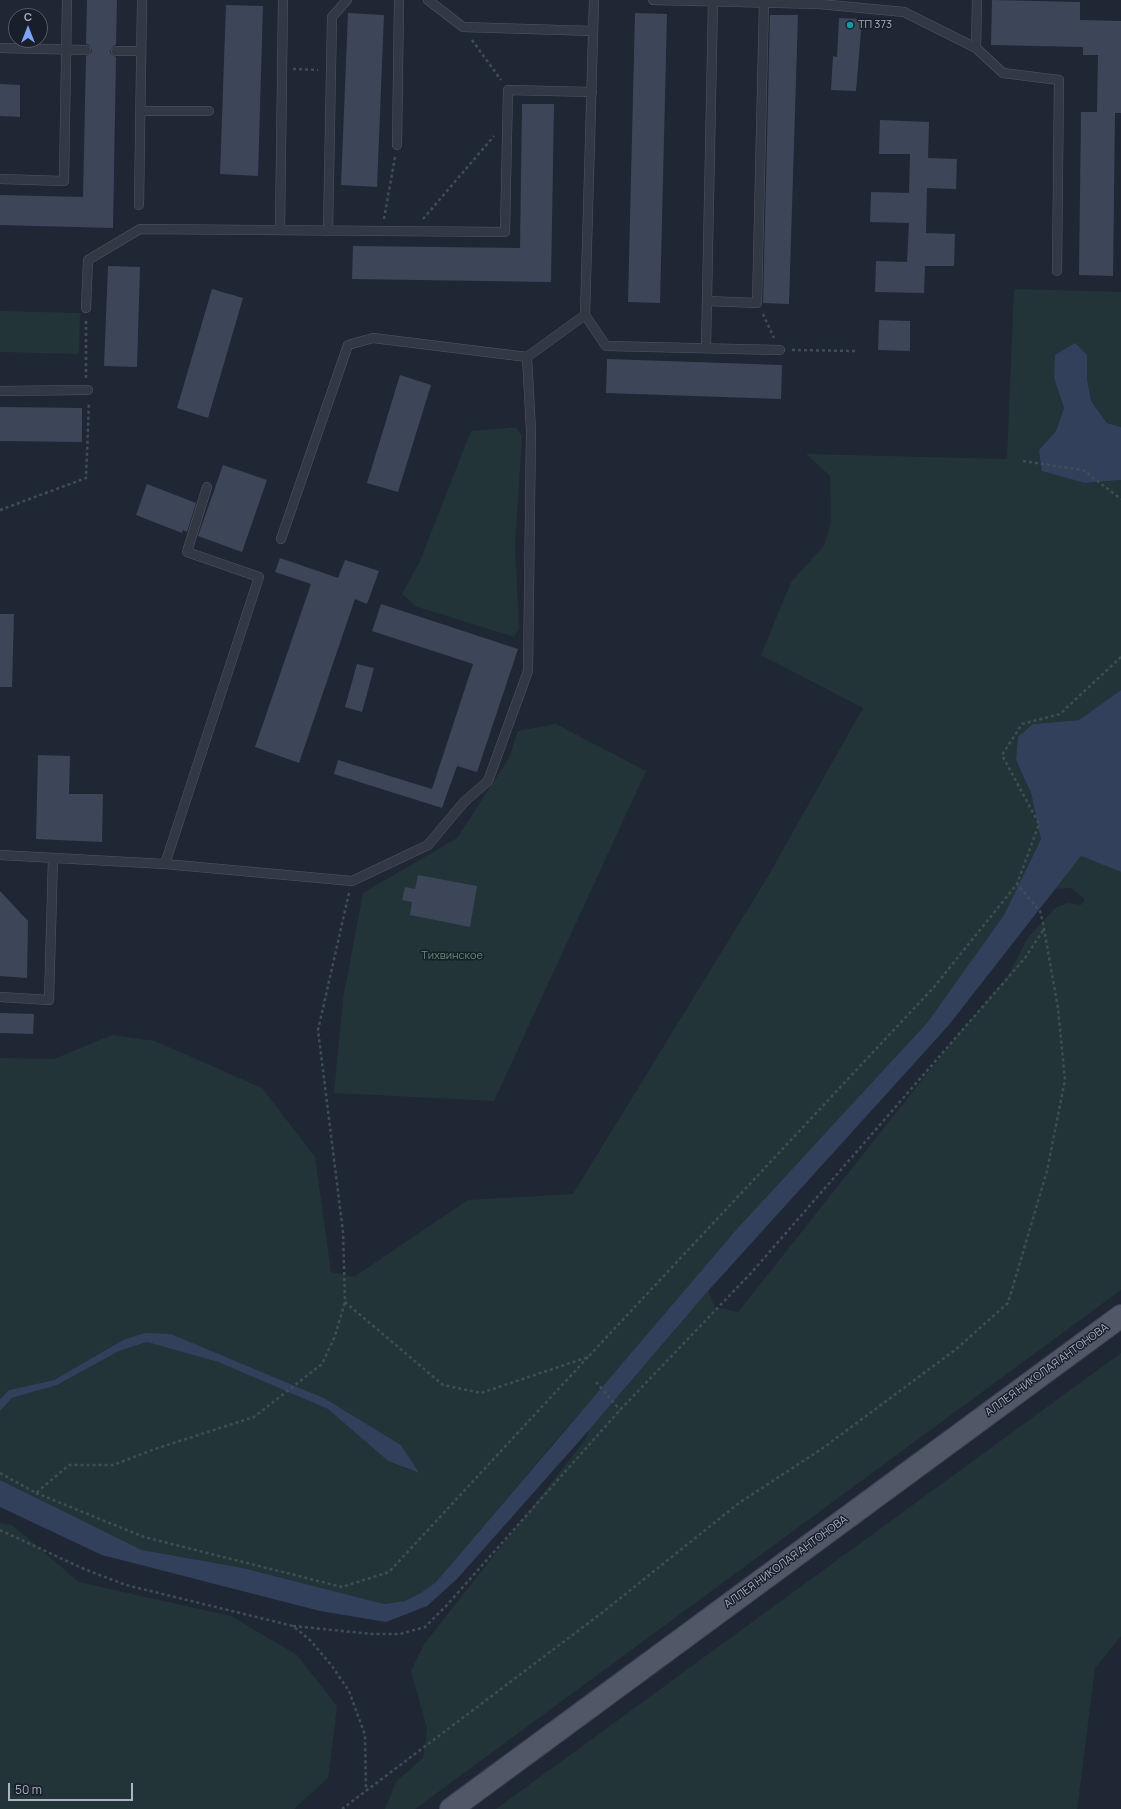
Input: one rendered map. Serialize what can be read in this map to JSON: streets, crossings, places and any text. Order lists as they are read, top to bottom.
{
  "streets": {
    "main road": ["АЛЛЕЯ НИКОЛАЯ АНТОНОВА"]
  },
  "parks": ["Тихвинское"],
  "places": ["ТП 373"],
  "scale_bar": "50 m",
  "north": "top"
}
